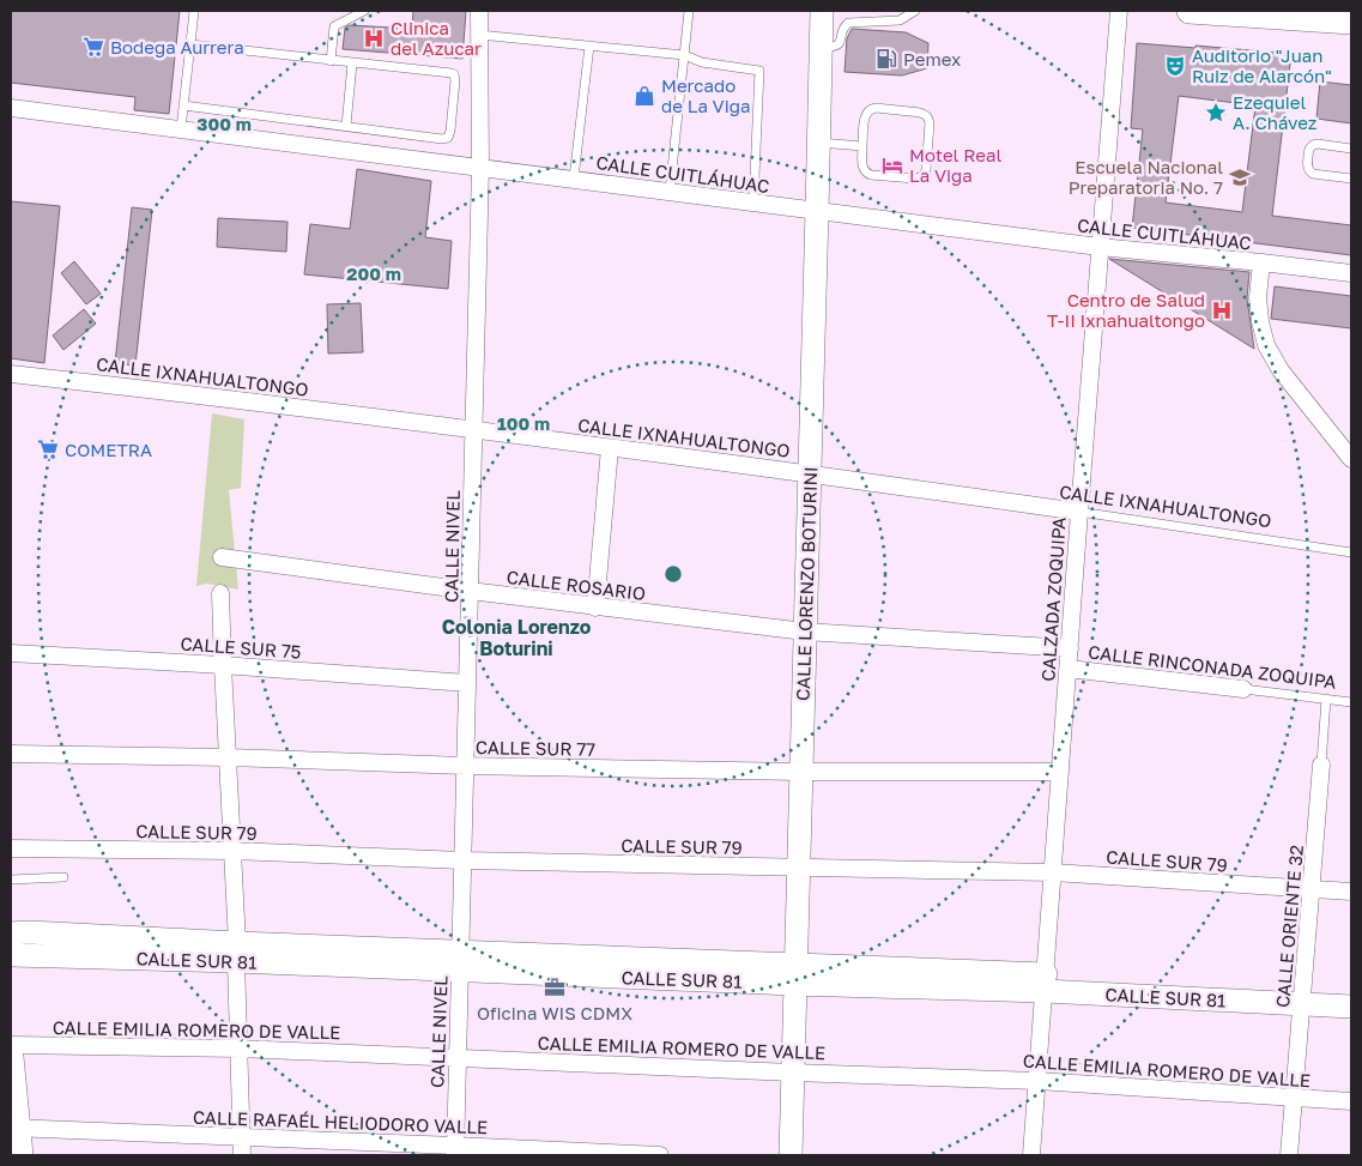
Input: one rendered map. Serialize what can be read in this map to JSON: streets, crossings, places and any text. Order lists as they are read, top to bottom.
{
  "streets": {
    "street": [
      "CALLE CUITLÁHUAC",
      "CALLE IXNAHUALTONGO",
      "CALLE NIVEL",
      "CALLE LORENZO BOTURINI",
      "CALLE ROSARIO",
      "CALZADA ZOQUIPA",
      "CALLE SUR 75",
      "CALLE RINCONADA ZOQUIPA",
      "CALLE SUR 77",
      "CALLE SUR 79",
      "CALLE ORIENTE 32",
      "CALLE SUR 81",
      "CALLE EMILIA ROMERO DE VALLE",
      "CALLE RAFAÉL HELIODORO VALLE"
    ]
  },
  "crossings": [
    ["CALLE CUITLÁHUAC", "CALLE NIVEL"],
    ["CALLE CUITLÁHUAC", "CALLE LORENZO BOTURINI"],
    ["CALLE CUITLÁHUAC", "CALZADA ZOQUIPA"],
    ["CALLE IXNAHUALTONGO", "CALLE NIVEL"],
    ["CALLE IXNAHUALTONGO", "CALLE LORENZO BOTURINI"],
    ["CALLE IXNAHUALTONGO", "CALZADA ZOQUIPA"],
    ["CALLE NIVEL", "CALLE ROSARIO"],
    ["CALLE NIVEL", "CALLE SUR 75"],
    ["CALLE NIVEL", "CALLE SUR 77"],
    ["CALLE NIVEL", "CALLE SUR 79"],
    ["CALLE NIVEL", "CALLE SUR 81"],
    ["CALLE NIVEL", "CALLE EMILIA ROMERO DE VALLE"],
    ["CALLE NIVEL", "CALLE RAFAÉL HELIODORO VALLE"],
    ["CALLE LORENZO BOTURINI", "CALLE ROSARIO"],
    ["CALLE LORENZO BOTURINI", "CALLE SUR 77"],
    ["CALLE LORENZO BOTURINI", "CALLE SUR 79"],
    ["CALLE LORENZO BOTURINI", "CALLE SUR 81"],
    ["CALLE LORENZO BOTURINI", "CALLE EMILIA ROMERO DE VALLE"],
    ["CALLE ROSARIO", "CALZADA ZOQUIPA"],
    ["CALZADA ZOQUIPA", "CALLE RINCONADA ZOQUIPA"],
    ["CALZADA ZOQUIPA", "CALLE SUR 77"],
    ["CALZADA ZOQUIPA", "CALLE SUR 79"],
    ["CALZADA ZOQUIPA", "CALLE SUR 81"],
    ["CALZADA ZOQUIPA", "CALLE EMILIA ROMERO DE VALLE"],
    ["CALLE RINCONADA ZOQUIPA", "CALLE ORIENTE 32"],
    ["CALLE SUR 79", "CALLE ORIENTE 32"],
    ["CALLE ORIENTE 32", "CALLE SUR 81"],
    ["CALLE ORIENTE 32", "CALLE EMILIA ROMERO DE VALLE"]
  ],
  "districts": ["Colonia Lorenzo Boturini"],
  "places": {
    "hospital": ["Clinica del Azucar", "Centro de Salud T-II Ixnahualtongo"],
    "supermarket": ["Bodega Aurrera", "COMETRA"],
    "fuel station": ["Pemex"],
    "theatre": ["Auditorio \"Juan Ruiz de Alarcón\""],
    "shop": ["Mercado de La Viga"],
    "place": ["Ezequiel A. Chávez"],
    "hotel": ["Motel Real La Viga"],
    "school or university": ["Escuela Nacional Preparatoria No. 7"],
    "office": ["Oficina WIS CDMX"]
  },
  "rings": ["300 m", "200 m", "100 m"]
}
